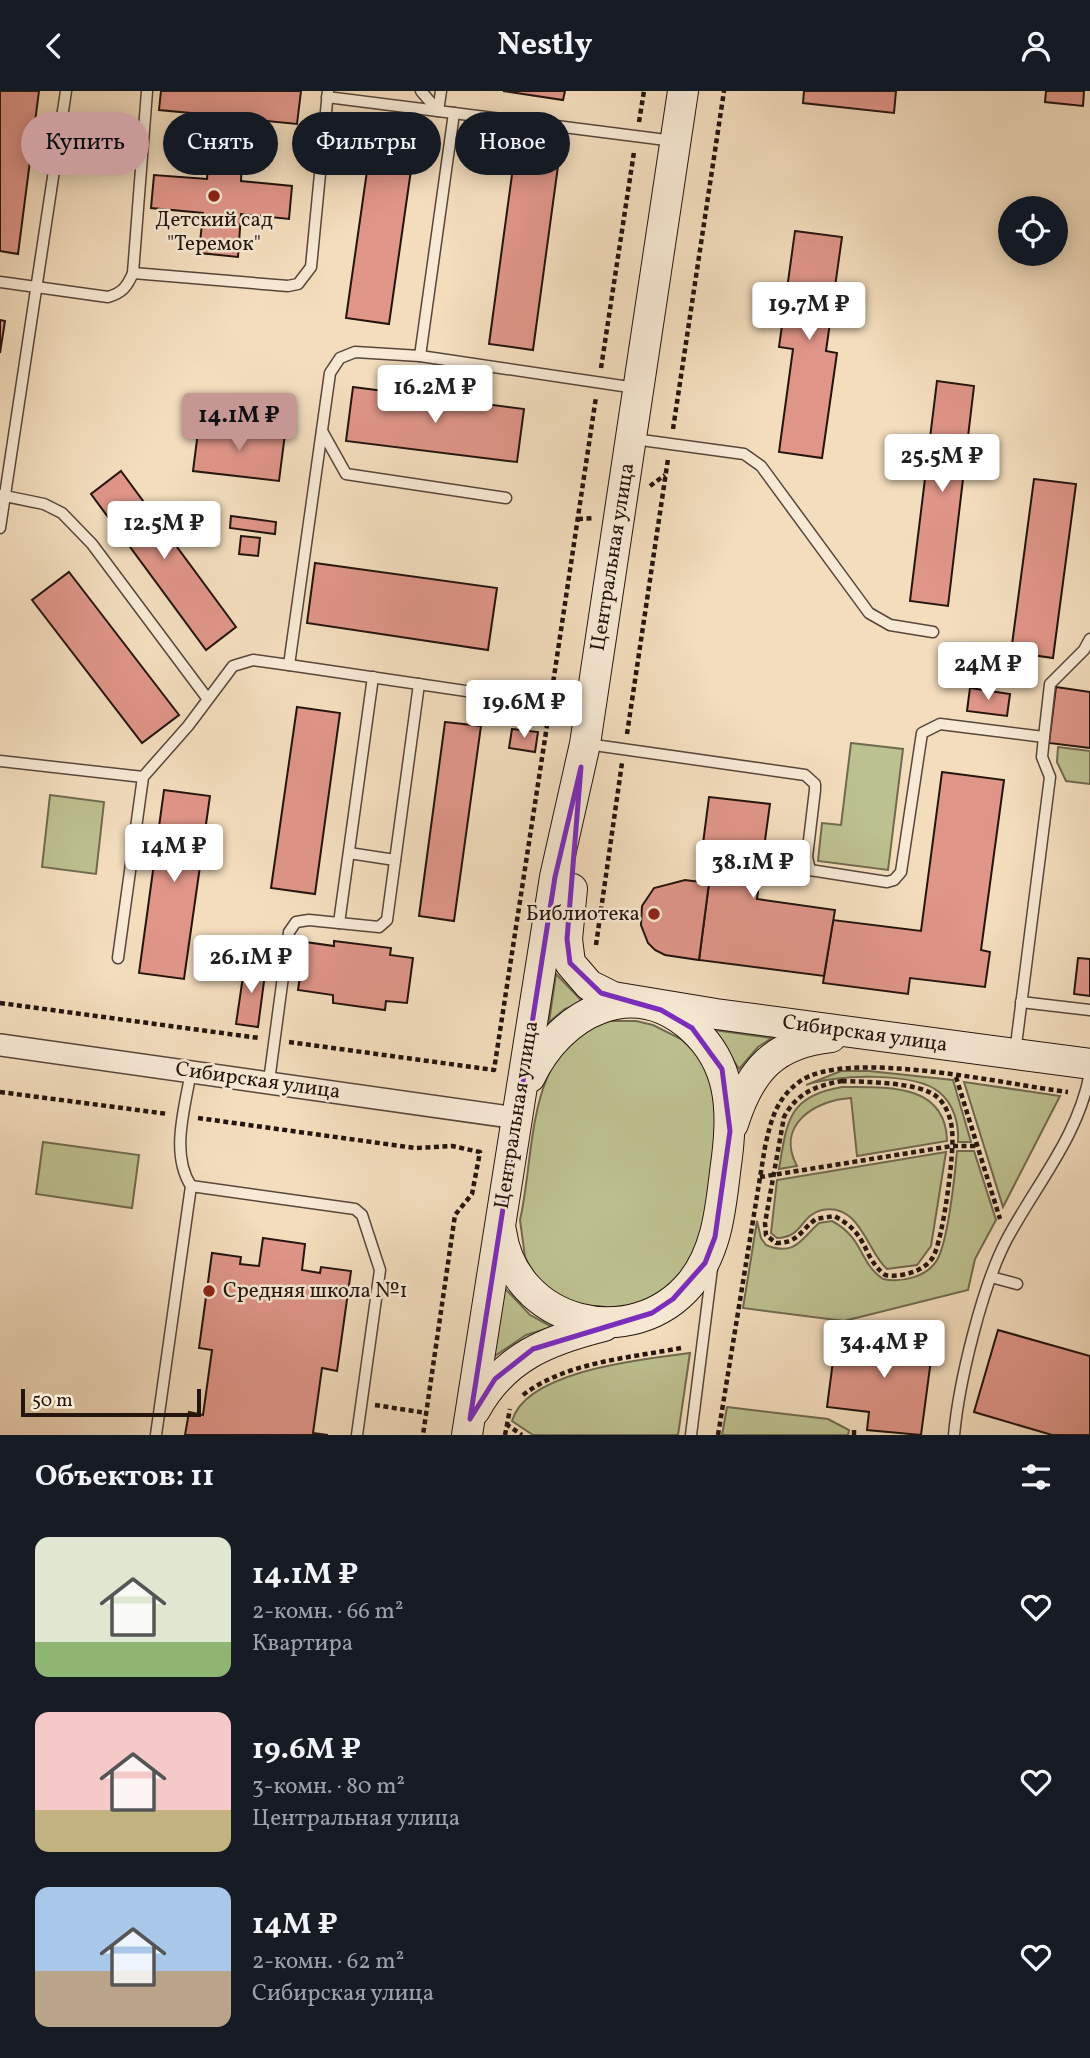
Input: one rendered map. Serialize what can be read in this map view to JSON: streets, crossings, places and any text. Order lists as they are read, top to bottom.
{
  "streets": {
    "street": ["Центральная улица", "Сибирская улица"]
  },
  "crossings": [
    ["Центральная улица", "Сибирская улица"]
  ],
  "places": ["Детский сад \"Теремок\"", "Библиотека", "Средняя школа №1"],
  "scale_bar": "50 m",
  "page": {
    "header": "Nestly",
    "chip": [
      "Купить",
      "Снять",
      "Фильтры",
      "Новое"
    ],
    "price": [
      "19.7M ₽",
      "16.2M ₽",
      "14.1M ₽",
      "25.5M ₽",
      "12.5M ₽",
      "24M ₽",
      "19.6M ₽",
      "14M ₽",
      "38.1M ₽",
      "26.1M ₽",
      "34.4M ₽"
    ],
    "scale": "50 m",
    "heading": "Объектов: 11",
    "list": [
      {
        "name": "14.1M ₽",
        "note": "2-комн. · 66 m² · Квартира"
      },
      {
        "name": "19.6M ₽",
        "note": "3-комн. · 80 m² · Центральная улица"
      },
      {
        "name": "14M ₽",
        "note": "2-комн. · 62 m² · Сибирская улица"
      }
    ]
  }
}
